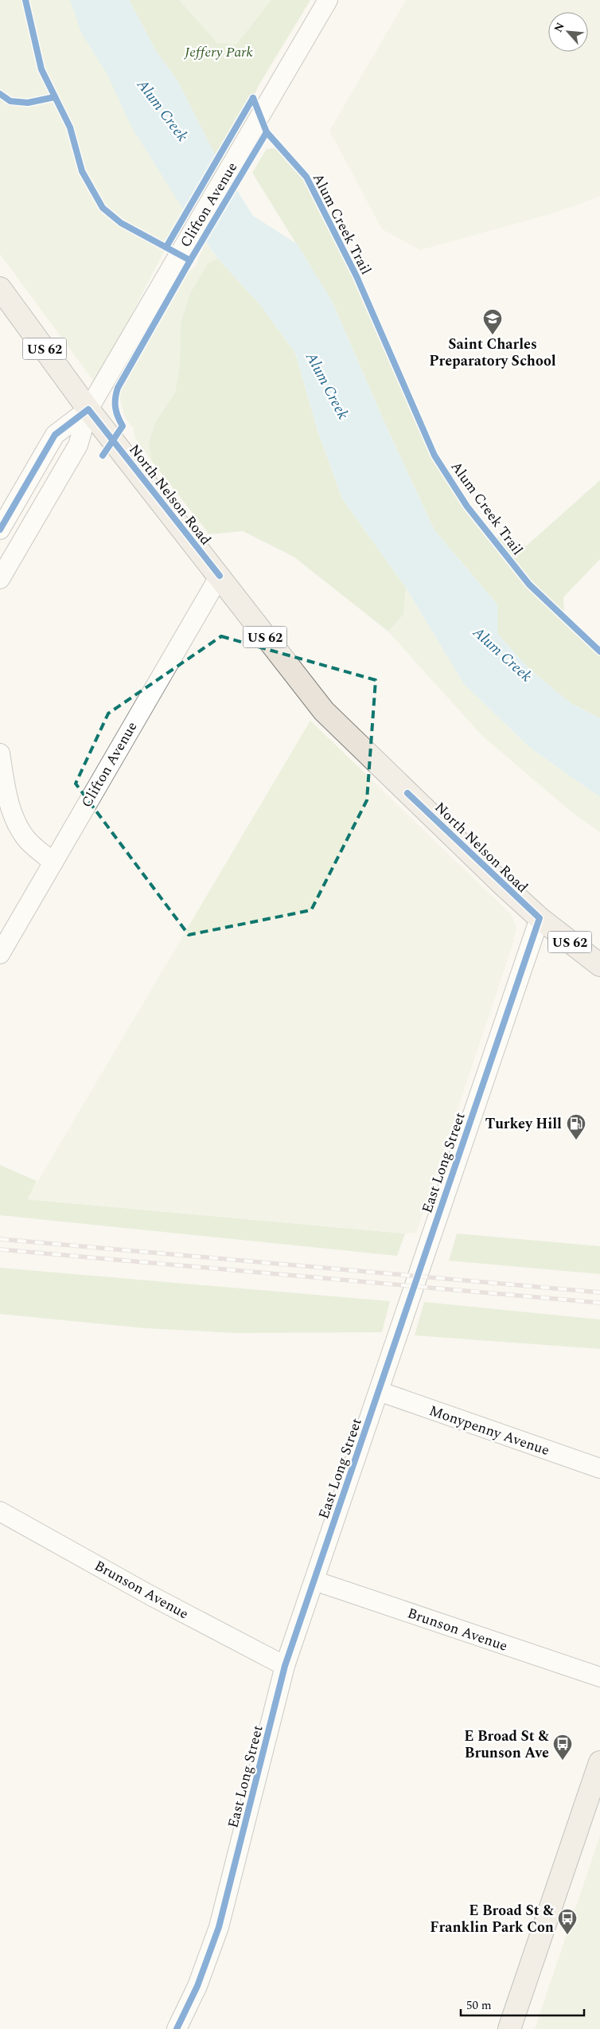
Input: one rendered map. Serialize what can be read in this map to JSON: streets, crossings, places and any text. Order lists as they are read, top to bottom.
{
  "streets": {
    "main road": ["US 62", "North Nelson Road"],
    "street": [
      "Clifton Avenue",
      "East Long Street",
      "Monypenny Avenue",
      "Brunson Avenue"
    ],
    "cycle path": ["Alum Creek Trail"]
  },
  "crossings": [
    ["Clifton Avenue", "North Nelson Road"],
    ["North Nelson Road", "East Long Street"],
    ["East Long Street", "Monypenny Avenue"],
    ["East Long Street", "Brunson Avenue"]
  ],
  "water": ["Alum Creek"],
  "parks": ["Jeffery Park"],
  "places": {
    "school or university": ["Saint Charles Preparatory School"],
    "fuel station": ["Turkey Hill"],
    "bus stop": ["E Broad St & Brunson Ave", "E Broad St & Franklin Park Con"]
  },
  "scale_bar": "50 m",
  "north": "top left"
}
